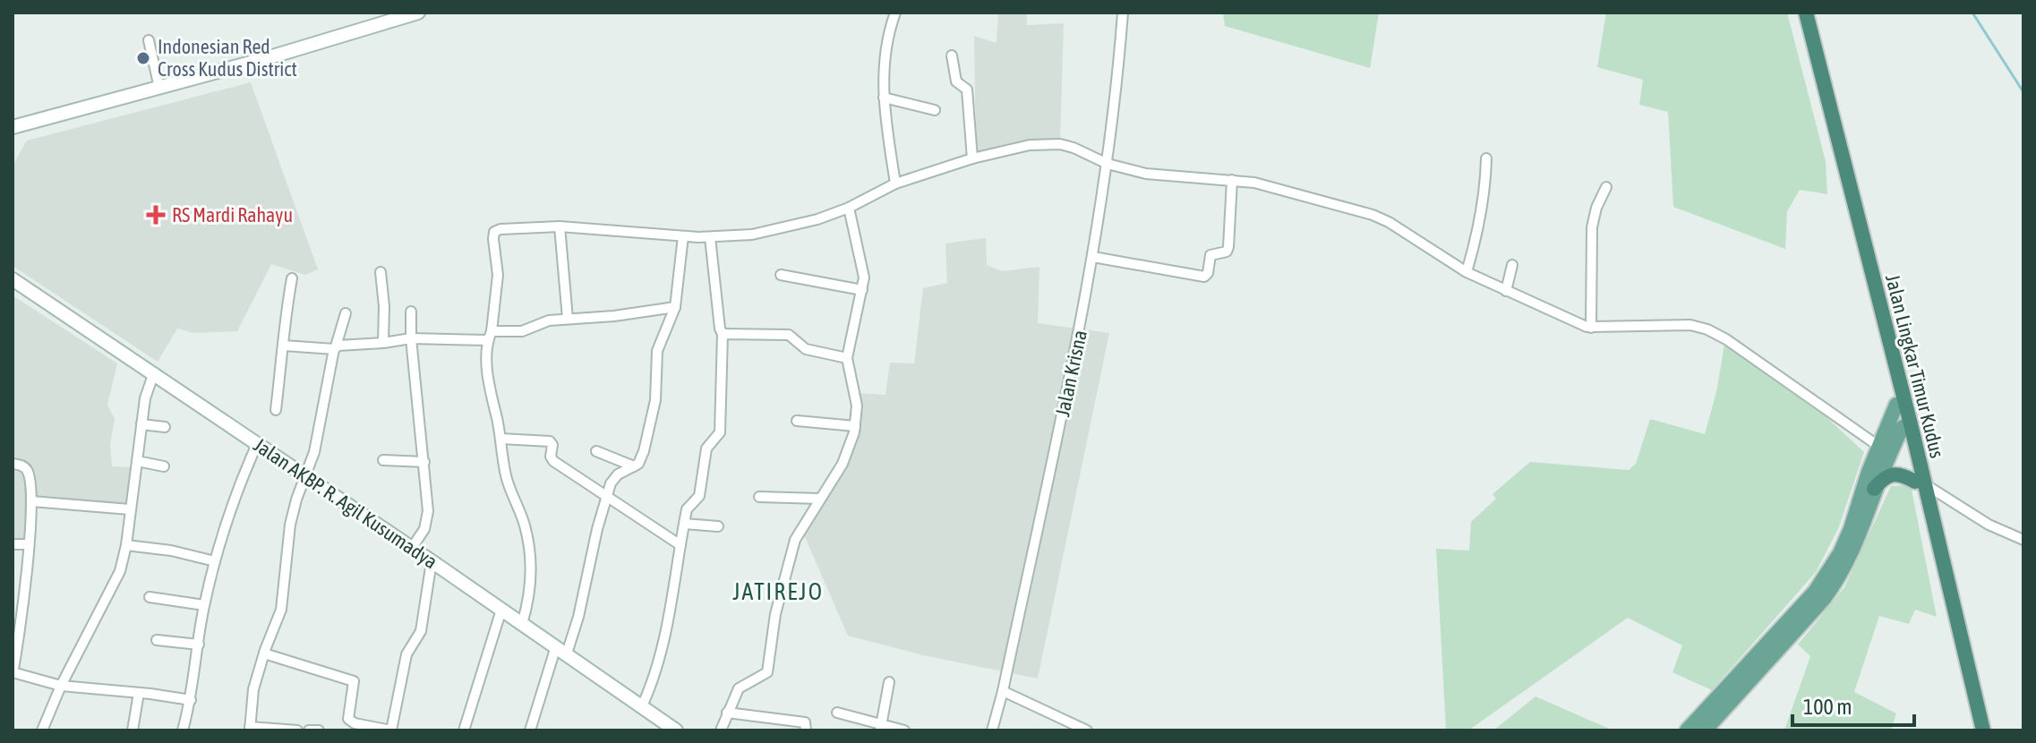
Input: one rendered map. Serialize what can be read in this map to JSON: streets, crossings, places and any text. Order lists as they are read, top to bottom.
{
  "streets": {
    "highway": ["Jalan Lingkar Timur Kudus"],
    "main road": ["Jalan AKBP. R. Agil Kusumadya"],
    "street": ["Jalan Krisna"]
  },
  "districts": ["JATIREJO"],
  "places": {
    "other": ["Indonesian Red Cross Kudus District"],
    "health": ["RS Mardi Rahayu"]
  },
  "scale_bar": "100 m"
}
